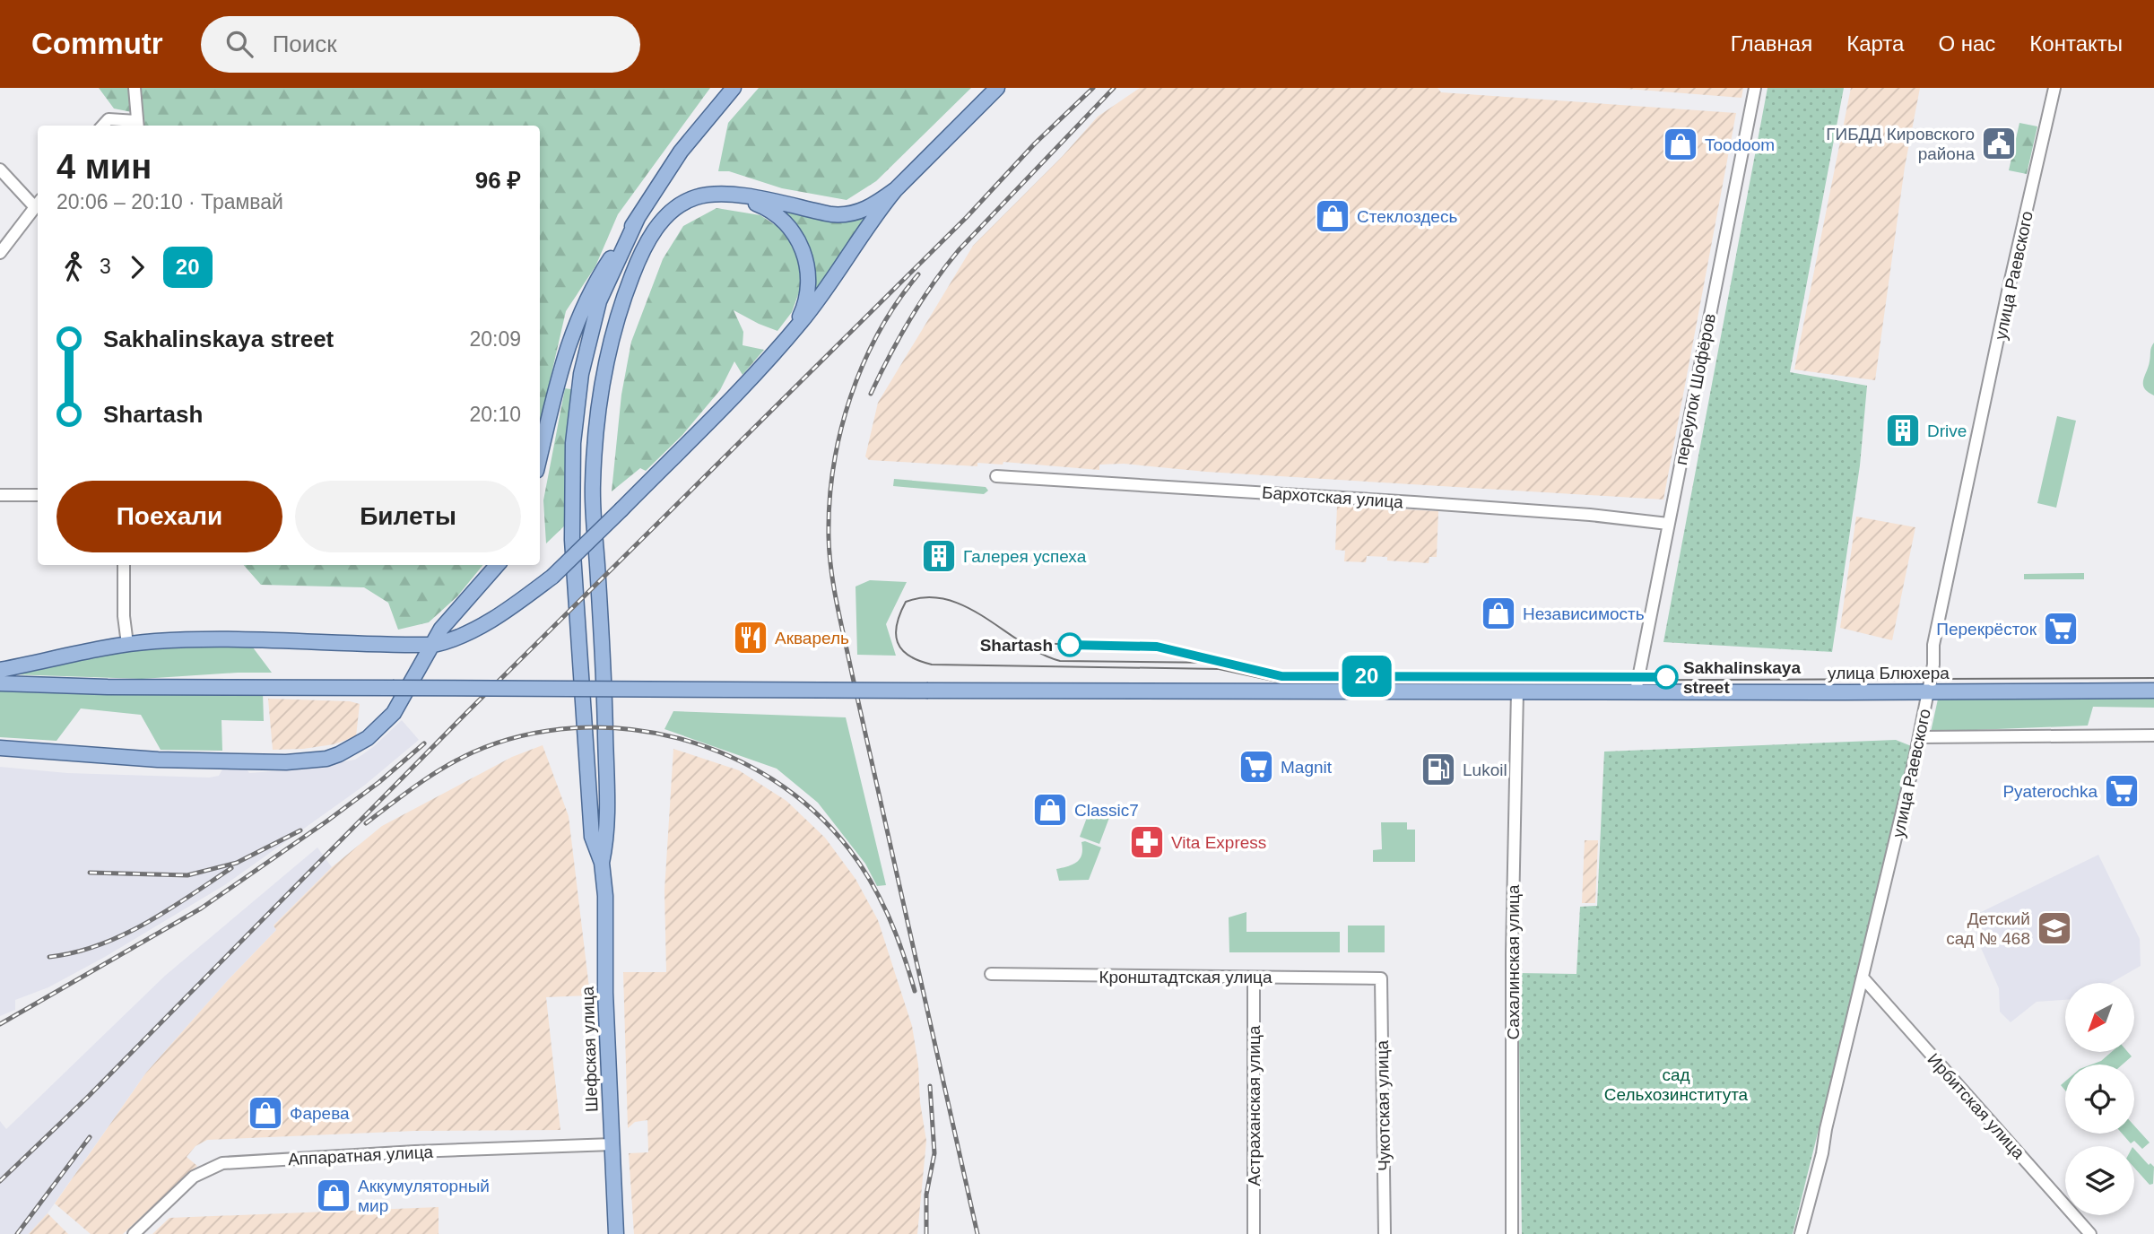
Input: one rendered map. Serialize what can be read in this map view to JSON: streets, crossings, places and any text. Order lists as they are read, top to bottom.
{
  "streets": {
    "main road": ["улица Блюхера", "Шефская улица"],
    "street": [
      "улица Раевского",
      "переулок Шофёров",
      "Бархотская улица",
      "Сахалинская улица",
      "Кронштадтская улица",
      "Астраханская улица",
      "Чукотская улица",
      "Ирбитская улица",
      "Аппаратная улица"
    ]
  },
  "crossings": [
    ["улица Раевского", "улица Блюхера"],
    ["улица Раевского", "Ирбитская улица"],
    ["переулок Шофёров", "Бархотская улица"],
    ["переулок Шофёров", "улица Блюхера"],
    ["улица Блюхера", "Сахалинская улица"],
    ["Кронштадтская улица", "Астраханская улица"],
    ["Кронштадтская улица", "Чукотская улица"],
    ["Шефская улица", "Аппаратная улица"]
  ],
  "parks": ["сад Сельхозинститута"],
  "places": {
    "public building": ["ГИБДД Кировского района"],
    "shop": [
      "Toodoom",
      "Стеклоздесь",
      "Независимость",
      "Classic7",
      "Фарева",
      "Аккумуляторный мир"
    ],
    "building": ["Drive", "Галерея успеха"],
    "supermarket": ["Перекрёсток", "Magnit", "Pyaterochka"],
    "restaurant": ["Акварель"],
    "other": ["Shartash", "Sakhalinskaya street"],
    "fuel station": ["Lukoil"],
    "pharmacy": ["Vita Express"],
    "school or university": ["Детский сад № 468"]
  },
  "lines": ["tram line 20"],
  "north": "bottom left",
  "page": {
    "header": "Commutr",
    "search": "Поиск",
    "nav": [
      "Главная",
      "Карта",
      "О нас",
      "Контакты"
    ],
    "on_map": "20",
    "heading": ["4 мин", "20:06 – 20:10 · Трамвай", "96 ₽"],
    "legs": ["3", "20"],
    "list": [
      {
        "name": "Sakhalinskaya street",
        "value": "20:09"
      },
      {
        "name": "Shartash",
        "value": "20:10"
      }
    ],
    "buttons": ["Поехали", "Билеты"]
  }
}
